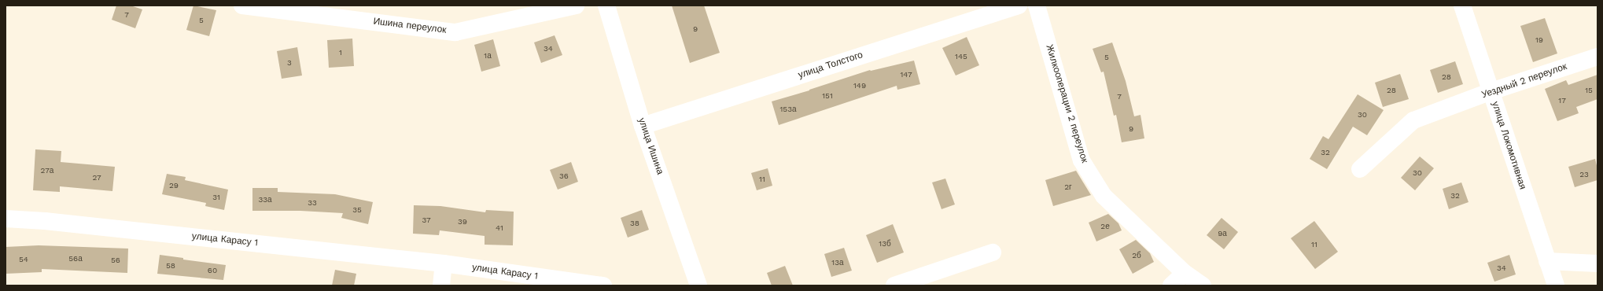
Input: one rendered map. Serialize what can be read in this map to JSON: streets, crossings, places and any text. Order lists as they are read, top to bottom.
{
  "streets": {
    "street": [
      "Ишина переулок",
      "улица Толстого",
      "Уездный 2 переулок",
      "Жилкооперации 2 переулок",
      "улица Локомотивная",
      "улица Ишина",
      "улица Карасу 1"
    ]
  },
  "crossings": [
    ["улица Толстого", "улица Ишина"],
    ["Уездный 2 переулок", "улица Локомотивная"]
  ],
  "house_numbers": [
    "7",
    "5",
    "9",
    "19",
    "34",
    "1",
    "1а",
    "145",
    "5",
    "3",
    "147",
    "28",
    "149",
    "28",
    "15",
    "151",
    "7",
    "17",
    "153а",
    "30",
    "9",
    "32",
    "27а",
    "30",
    "23",
    "36",
    "27",
    "11",
    "29",
    "2г",
    "32",
    "31",
    "33а",
    "33",
    "35",
    "37",
    "39",
    "38",
    "2е",
    "41",
    "9а",
    "13б",
    "11",
    "2б",
    "56а",
    "54",
    "56",
    "13а",
    "58",
    "34",
    "60"
  ]
}
